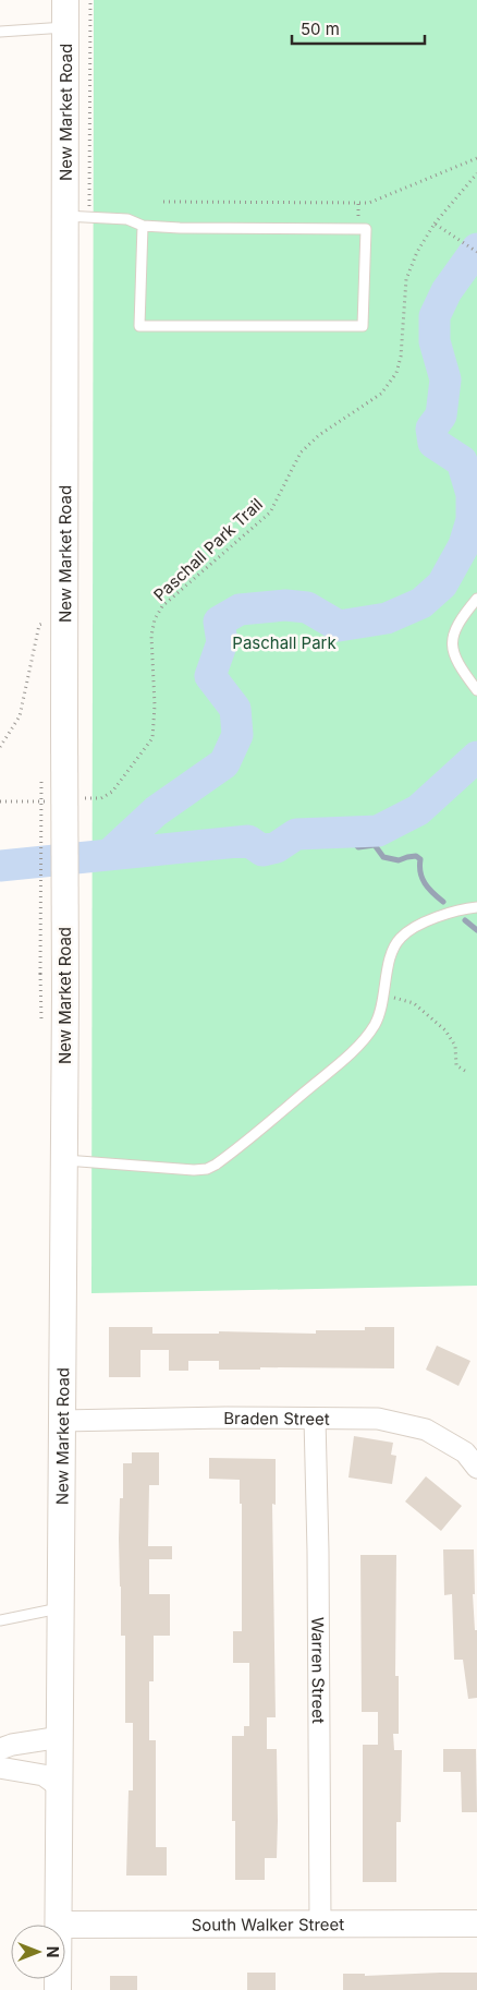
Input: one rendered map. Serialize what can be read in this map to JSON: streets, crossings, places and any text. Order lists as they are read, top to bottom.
{
  "streets": {
    "street": [
      "New Market Road",
      "Braden Street",
      "Warren Street",
      "South Walker Street"
    ],
    "path": ["Paschall Park Trail"]
  },
  "crossings": [
    ["New Market Road", "Braden Street"],
    ["New Market Road", "South Walker Street"],
    ["Braden Street", "Warren Street"],
    ["Warren Street", "South Walker Street"]
  ],
  "parks": ["Paschall Park"],
  "scale_bar": "50 m",
  "north": "right"
}
